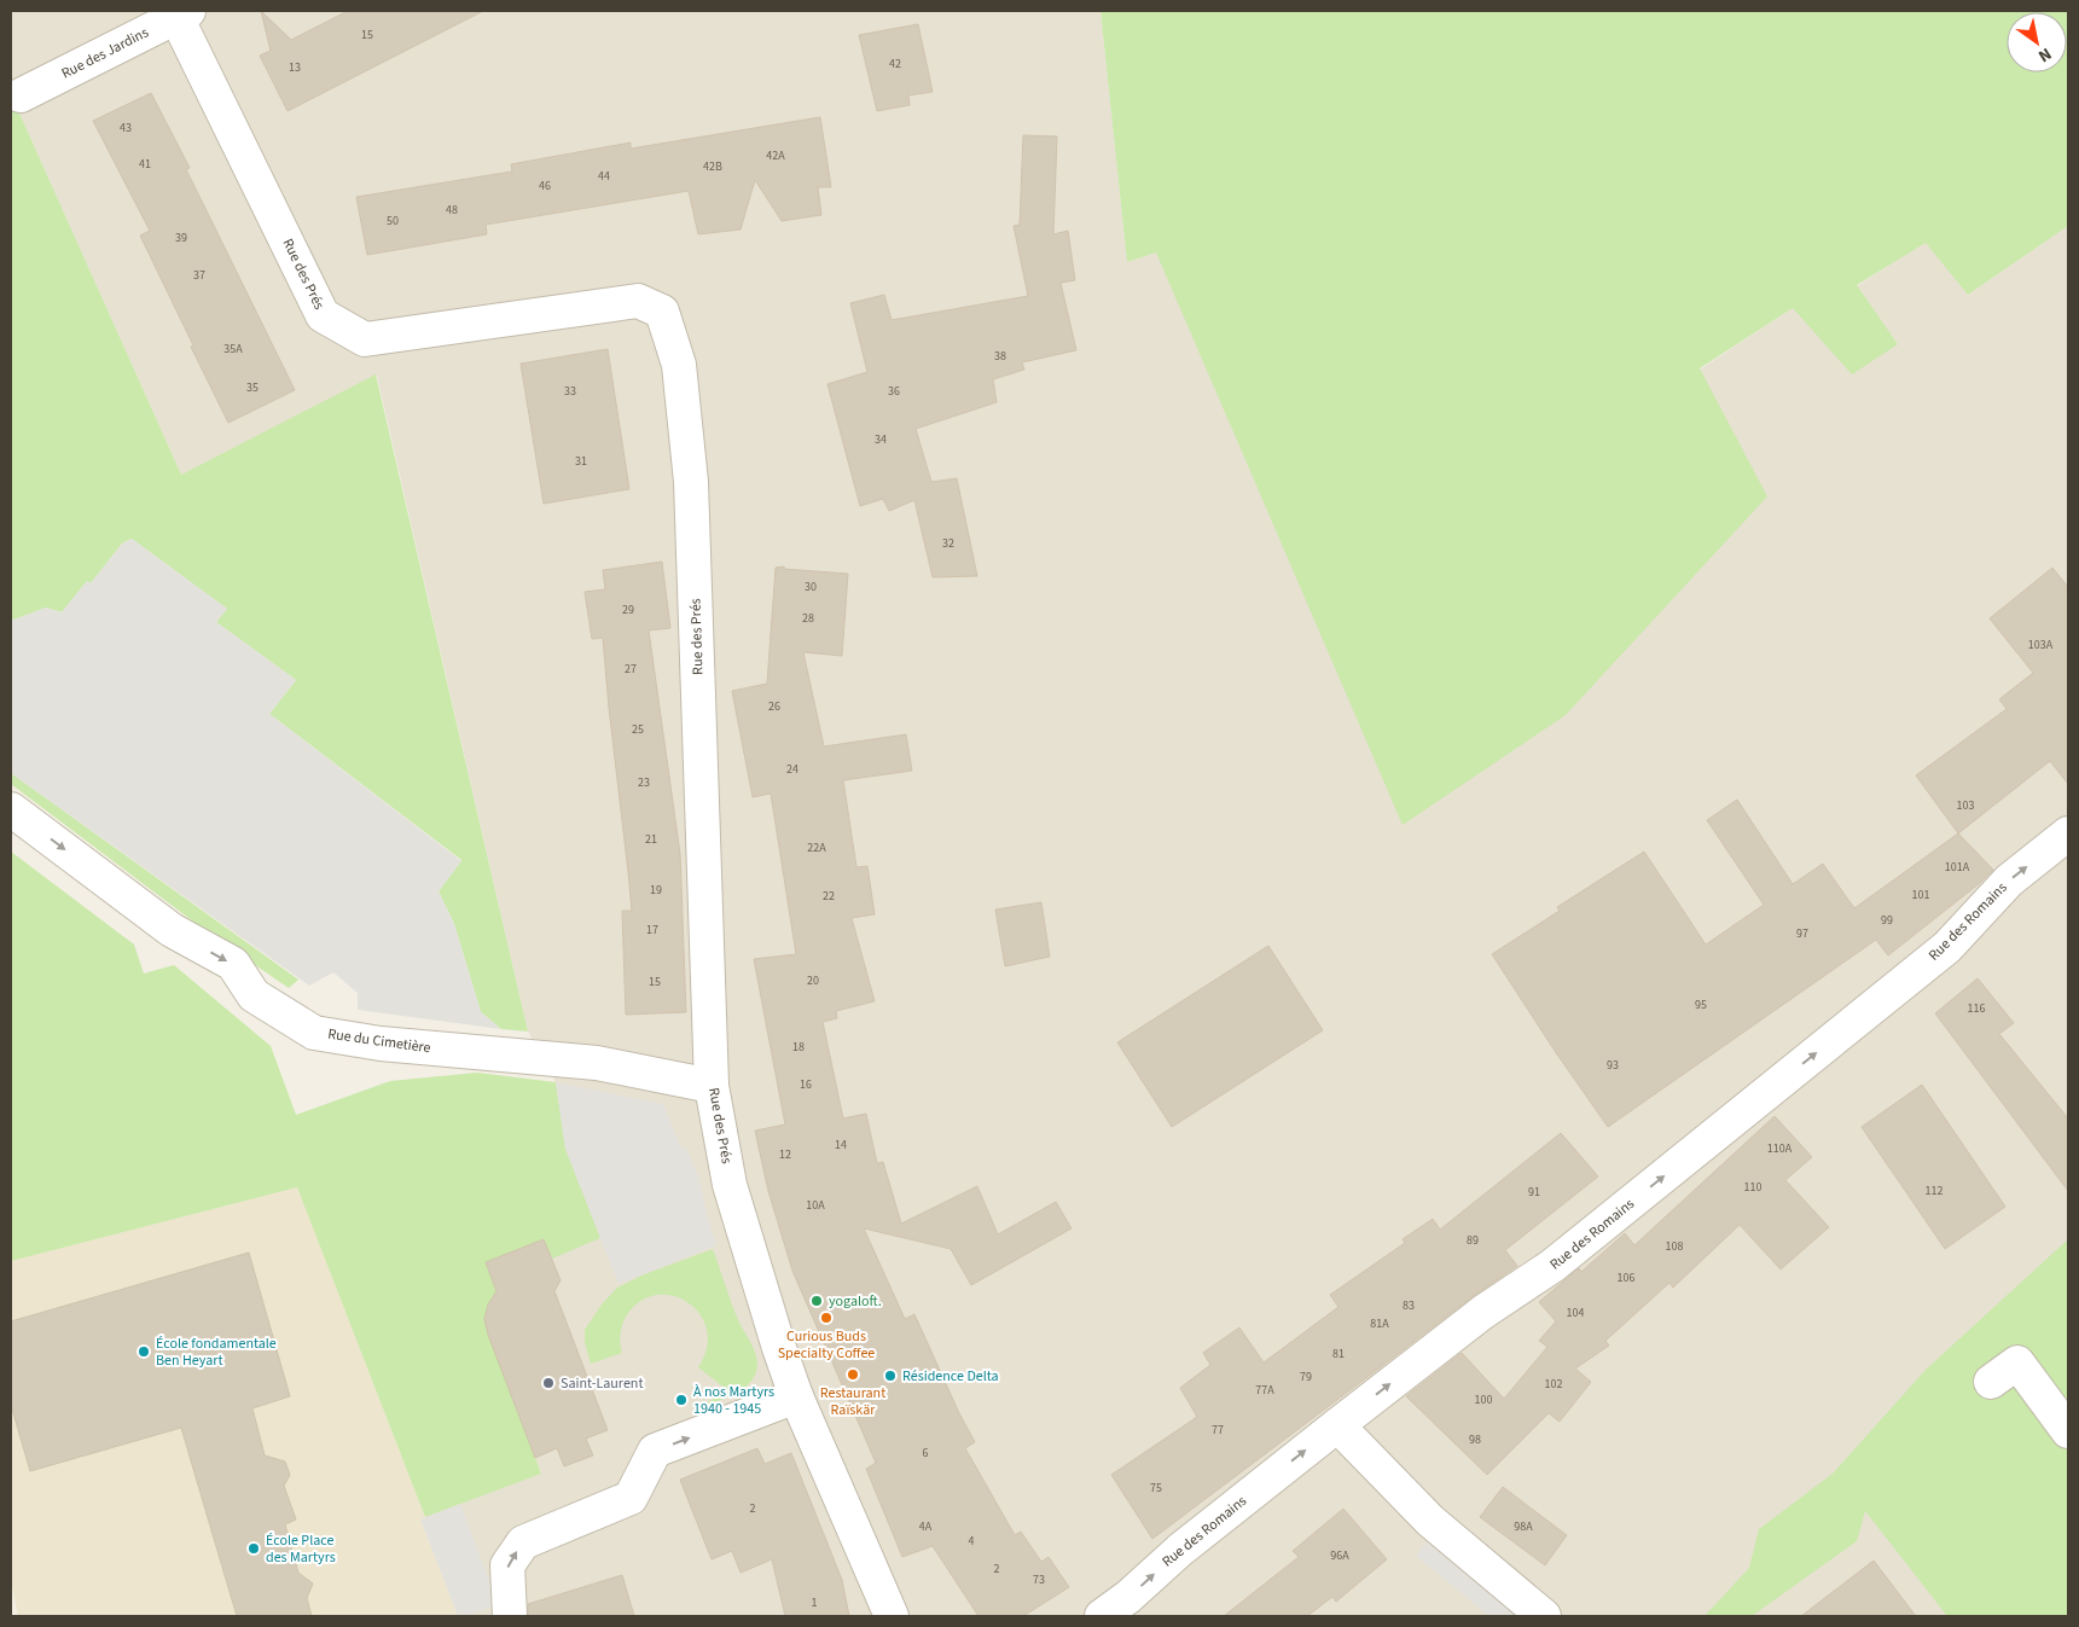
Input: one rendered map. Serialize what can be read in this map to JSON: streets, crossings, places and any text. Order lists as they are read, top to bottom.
{
  "streets": {
    "street": [
      "Rue des Jardins",
      "Rue des Prés",
      "Rue des Romains",
      "Rue du Cimetière"
    ]
  },
  "crossings": [
    ["Rue des Jardins", "Rue des Prés"],
    ["Rue des Prés", "Rue du Cimetière"]
  ],
  "one_way": ["Rue des Romains", "Rue du Cimetière"],
  "places": [
    "yogaloft.",
    "Curious Buds Specialty Coffee",
    "École fondamentale Ben Heyart",
    "Restaurant Raïskär",
    "Résidence Delta",
    "Saint-Laurent",
    "À nos Martyrs 1940 - 1945",
    "École Place des Martyrs"
  ],
  "house_numbers": [
    "15",
    "42",
    "13",
    "43",
    "42A",
    "41",
    "42B",
    "44",
    "46",
    "48",
    "50",
    "39",
    "37",
    "35A",
    "38",
    "35",
    "33",
    "36",
    "34",
    "31",
    "32",
    "30",
    "29",
    "28",
    "103A",
    "27",
    "26",
    "25",
    "24",
    "23",
    "103",
    "21",
    "22A",
    "101A",
    "19",
    "101",
    "22",
    "99",
    "17",
    "97",
    "20",
    "15",
    "95",
    "116",
    "18",
    "93",
    "16",
    "14",
    "110A",
    "12",
    "110",
    "112",
    "91",
    "10A",
    "89",
    "108",
    "106",
    "83",
    "104",
    "81A",
    "81",
    "79",
    "102",
    "77A",
    "100",
    "77",
    "98",
    "6",
    "75",
    "2",
    "4A",
    "98A",
    "4",
    "96A",
    "2",
    "73",
    "1"
  ],
  "north": "bottom right"
}
